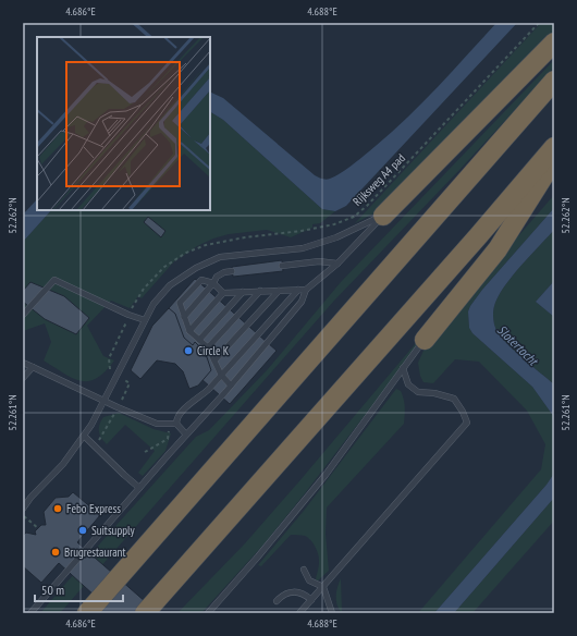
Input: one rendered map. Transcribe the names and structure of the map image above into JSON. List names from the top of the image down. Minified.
{"streets":{"path":["Rijksweg A4 pad"]},"water":["Slotertocht"],"places":["Circle K","Febo Express","Suitsupply","Brugrestaurant"],"scale_bar":"50 m","coordinates":["4.686°E","4.688°E","52.262°N","52.261°N"]}
